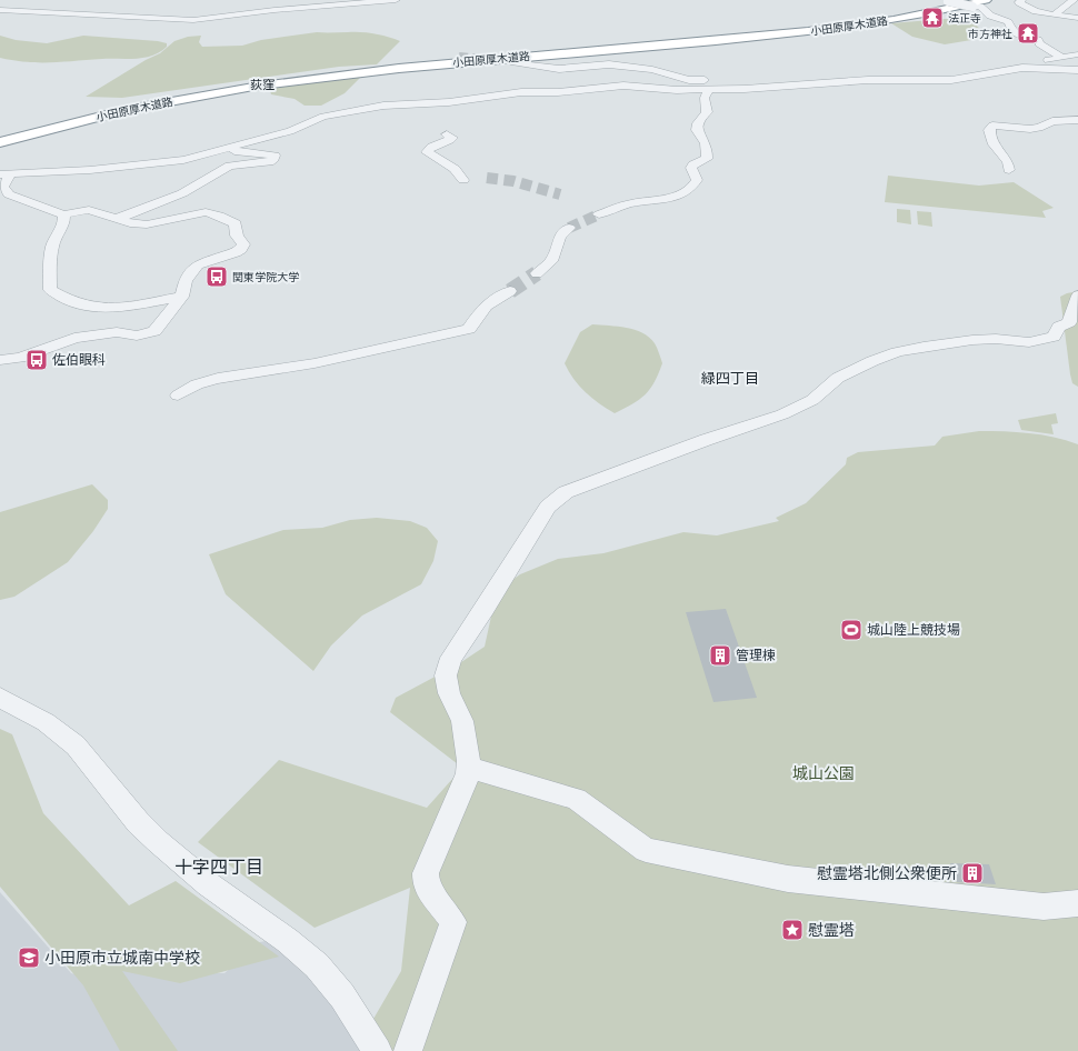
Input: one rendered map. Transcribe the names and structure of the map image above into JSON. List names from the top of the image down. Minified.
{"streets":{"highway":["小田原厚木道路"]},"districts":["荻窪","緑四丁目","十字四丁目"],"parks":["城山公園"],"places":{"temple":["法正寺","市方神社"],"bus stop":["関東学院大学","佐伯眼科"],"sports":["城山陸上競技場"],"building":["管理棟","慰霊塔北側公衆便所"],"place":["慰霊塔"],"school or university":["小田原市立城南中学校"]}}
